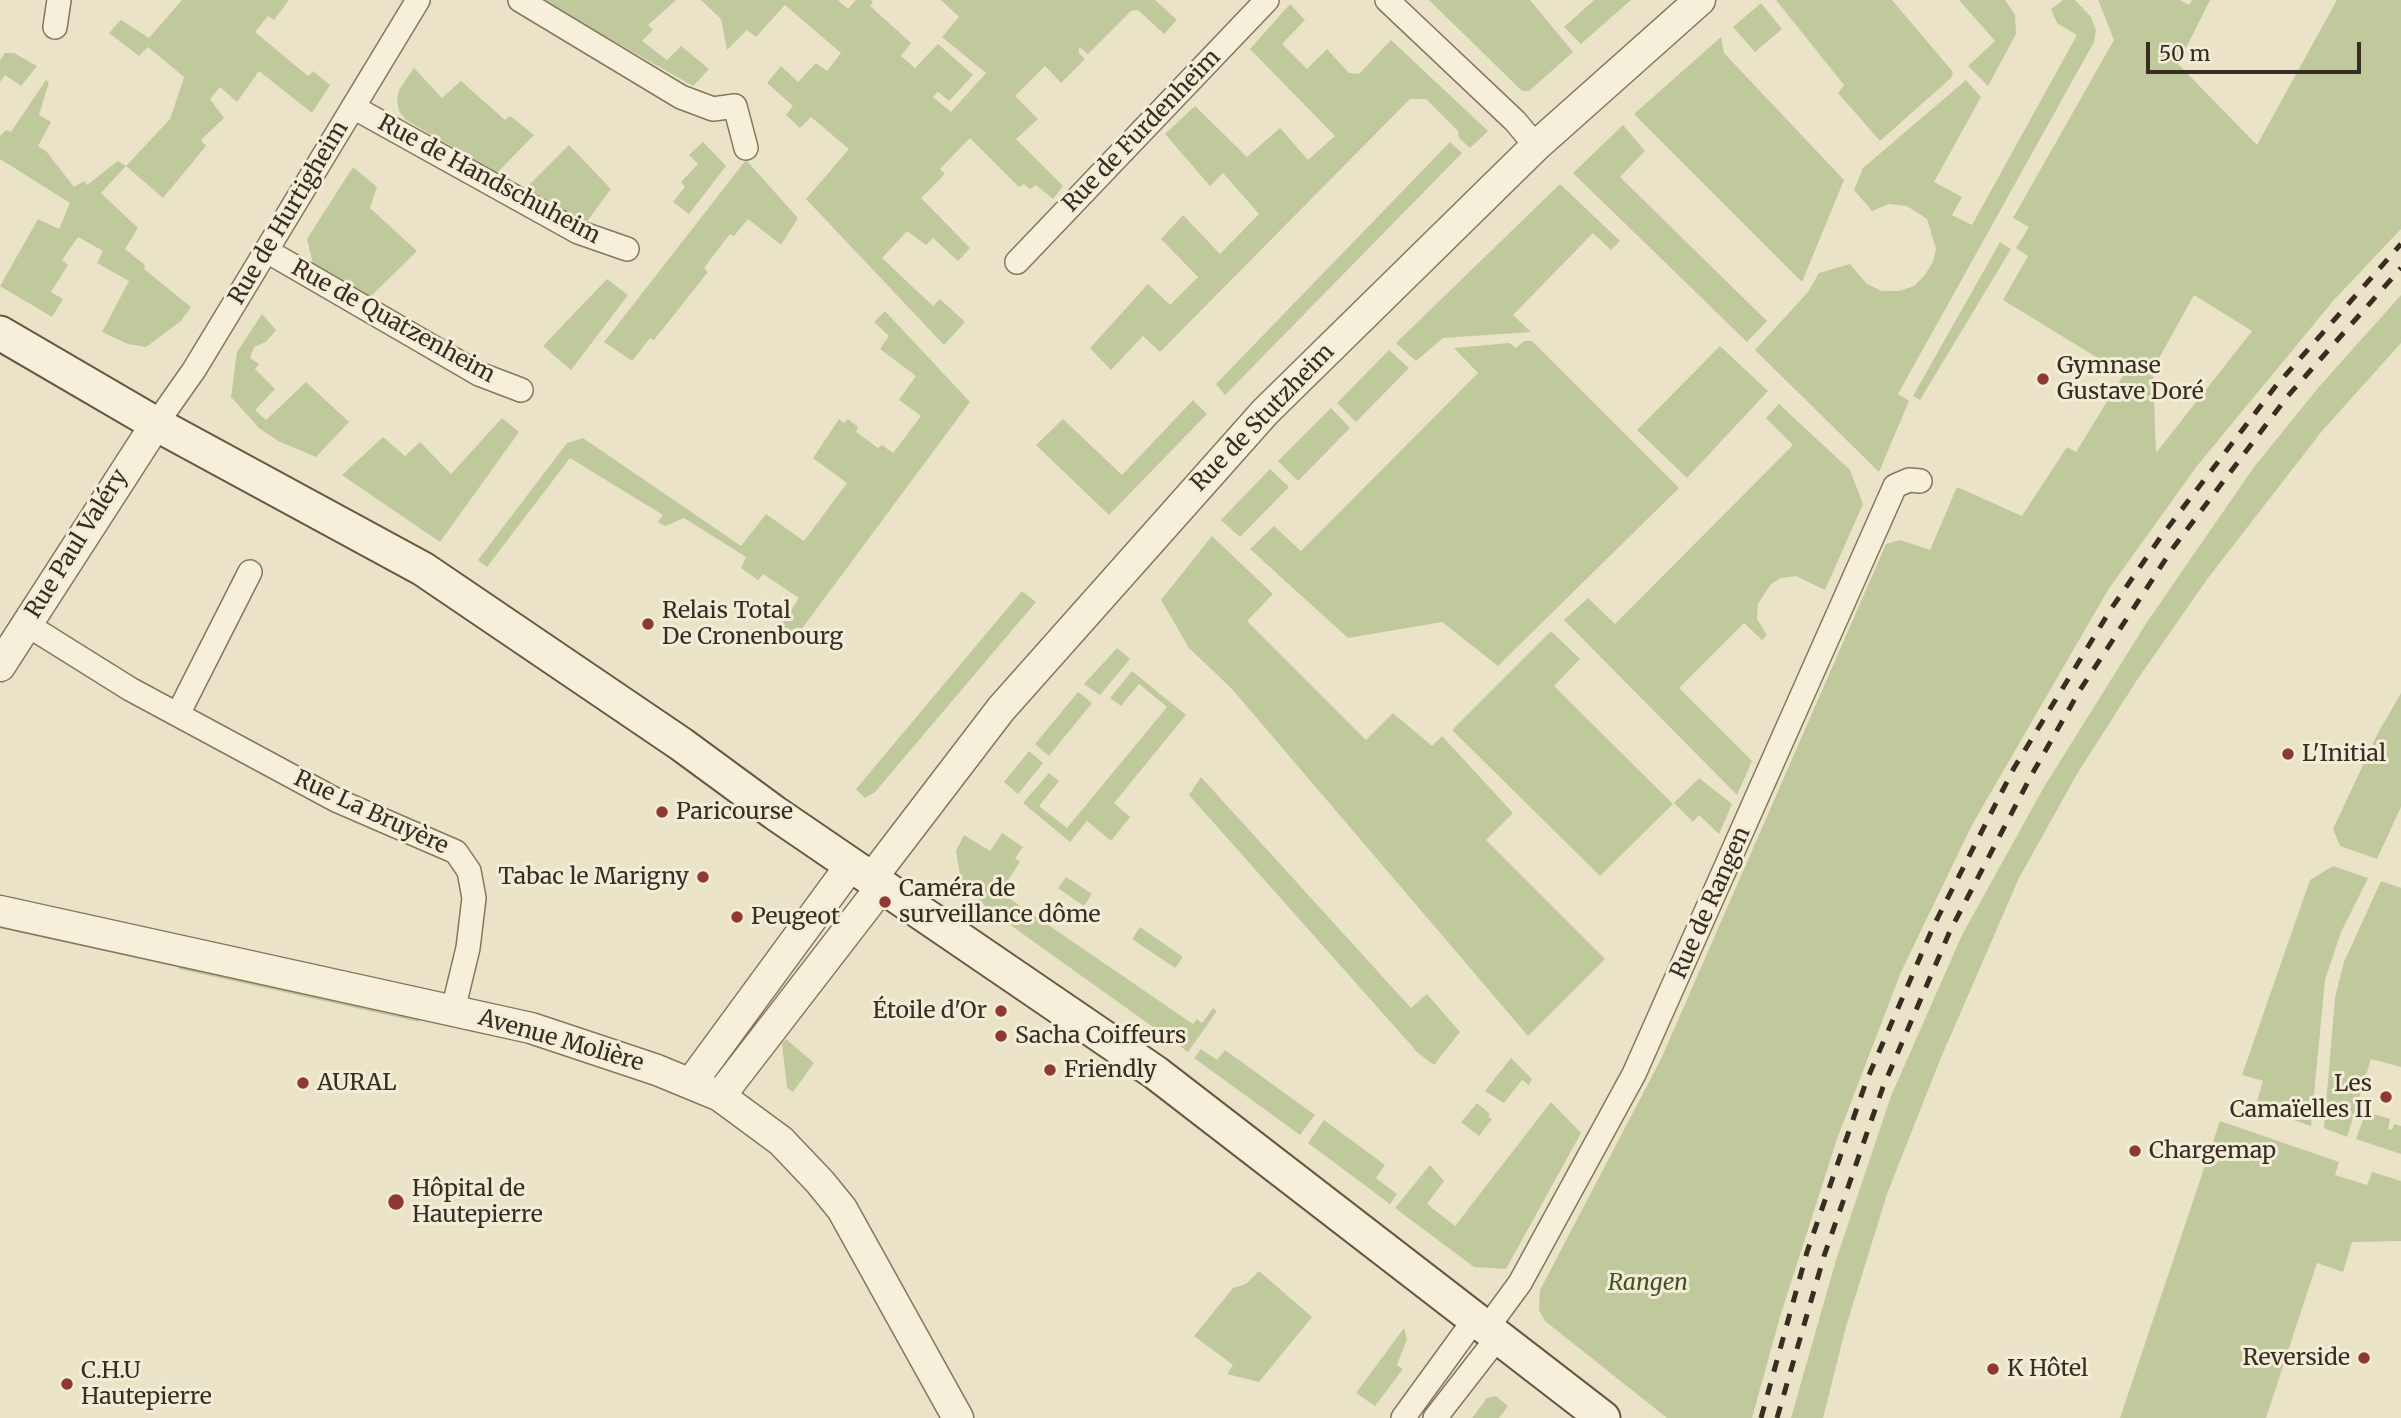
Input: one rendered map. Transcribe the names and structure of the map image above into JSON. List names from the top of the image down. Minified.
{"streets":{"street":["Rue de Furdenheim","Rue de Handschuheim","Rue de Hurtigheim","Rue de Quatzenheim","Rue de Stutzheim","Rue Paul Valéry","Rue La Bruyère","Rue de Rangen","Avenue Molière"]},"crossings":[["Rue de Handschuheim","Rue de Hurtigheim"],["Rue de Hurtigheim","Rue de Quatzenheim"],["Rue de Hurtigheim","Rue Paul Valéry"],["Rue de Stutzheim","Avenue Molière"],["Rue Paul Valéry","Rue La Bruyère"],["Rue La Bruyère","Avenue Molière"]],"parks":["Rangen"],"places":["Gymnase Gustave Doré","Relais Total De Cronenbourg","L'Initial","Paricourse","Tabac le Marigny","Caméra de surveillance dôme","Peugeot","Étoile d'Or","Sacha Coiffeurs","Friendly","AURAL","Les Camaïelles II","Chargemap","Hôpital de Hautepierre","Reverside","K Hôtel","C.H.U Hautepierre"],"scale_bar":"50 m"}
